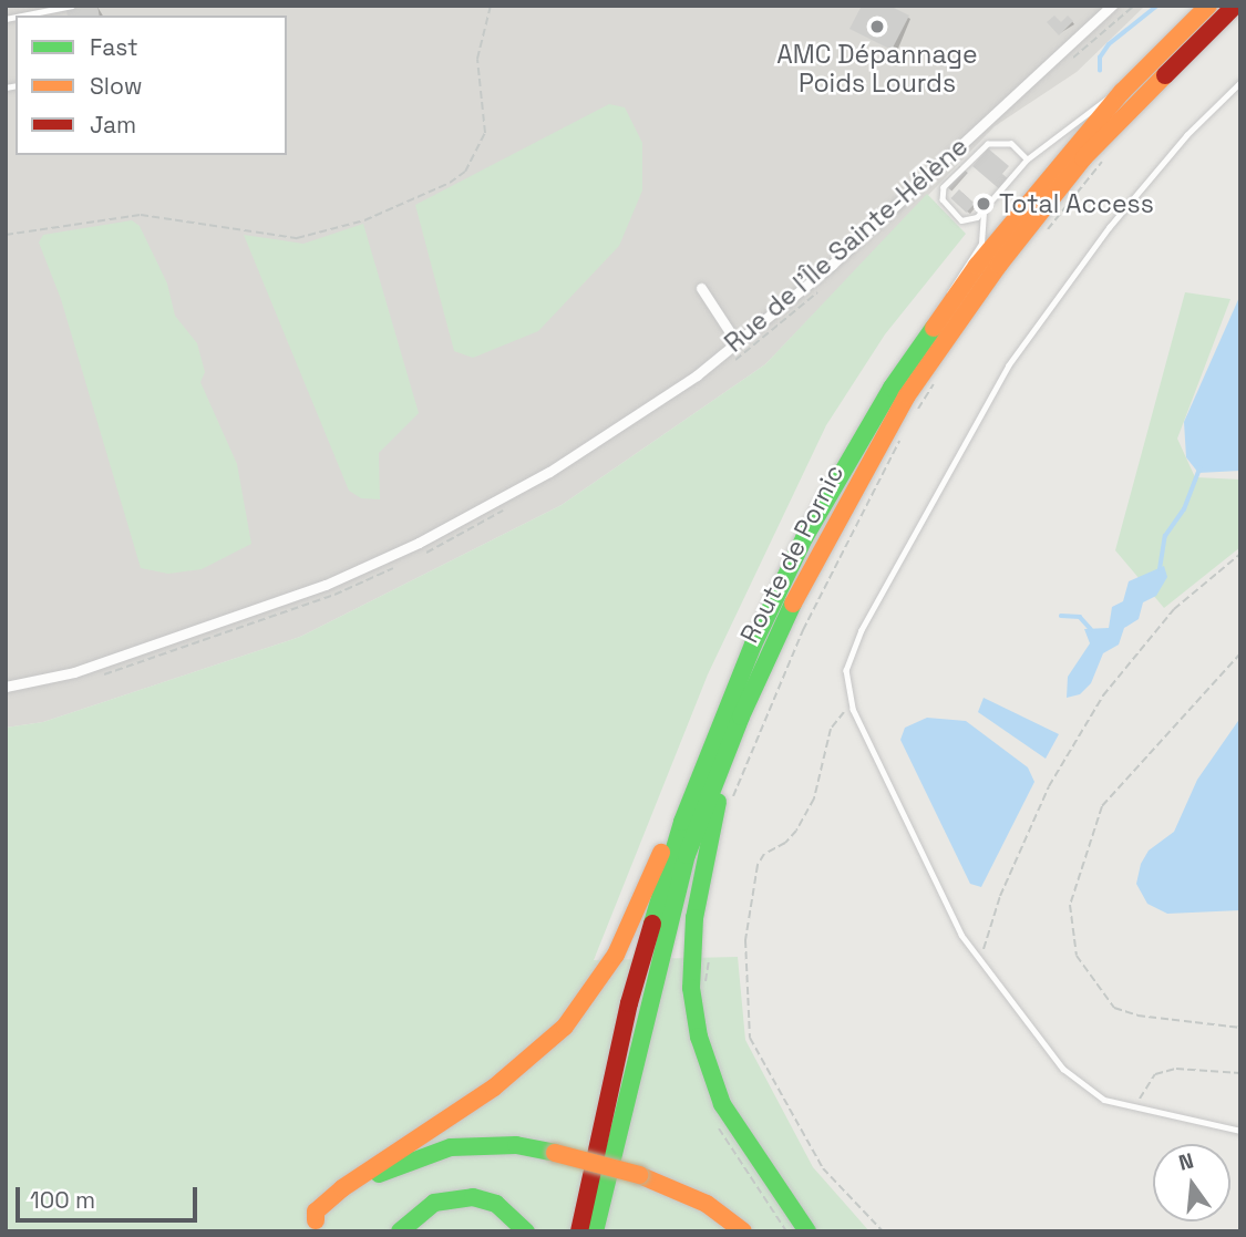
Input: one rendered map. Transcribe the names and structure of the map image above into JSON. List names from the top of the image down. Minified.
{"streets":{"highway":["Route de Pornic"],"street":["Rue de l'Île Sainte-Hélène"]},"places":["AMC Dépannage Poids Lourds","Total Access"],"legend":["Fast","Slow","Jam"],"scale_bar":"100 m","north":"top"}
